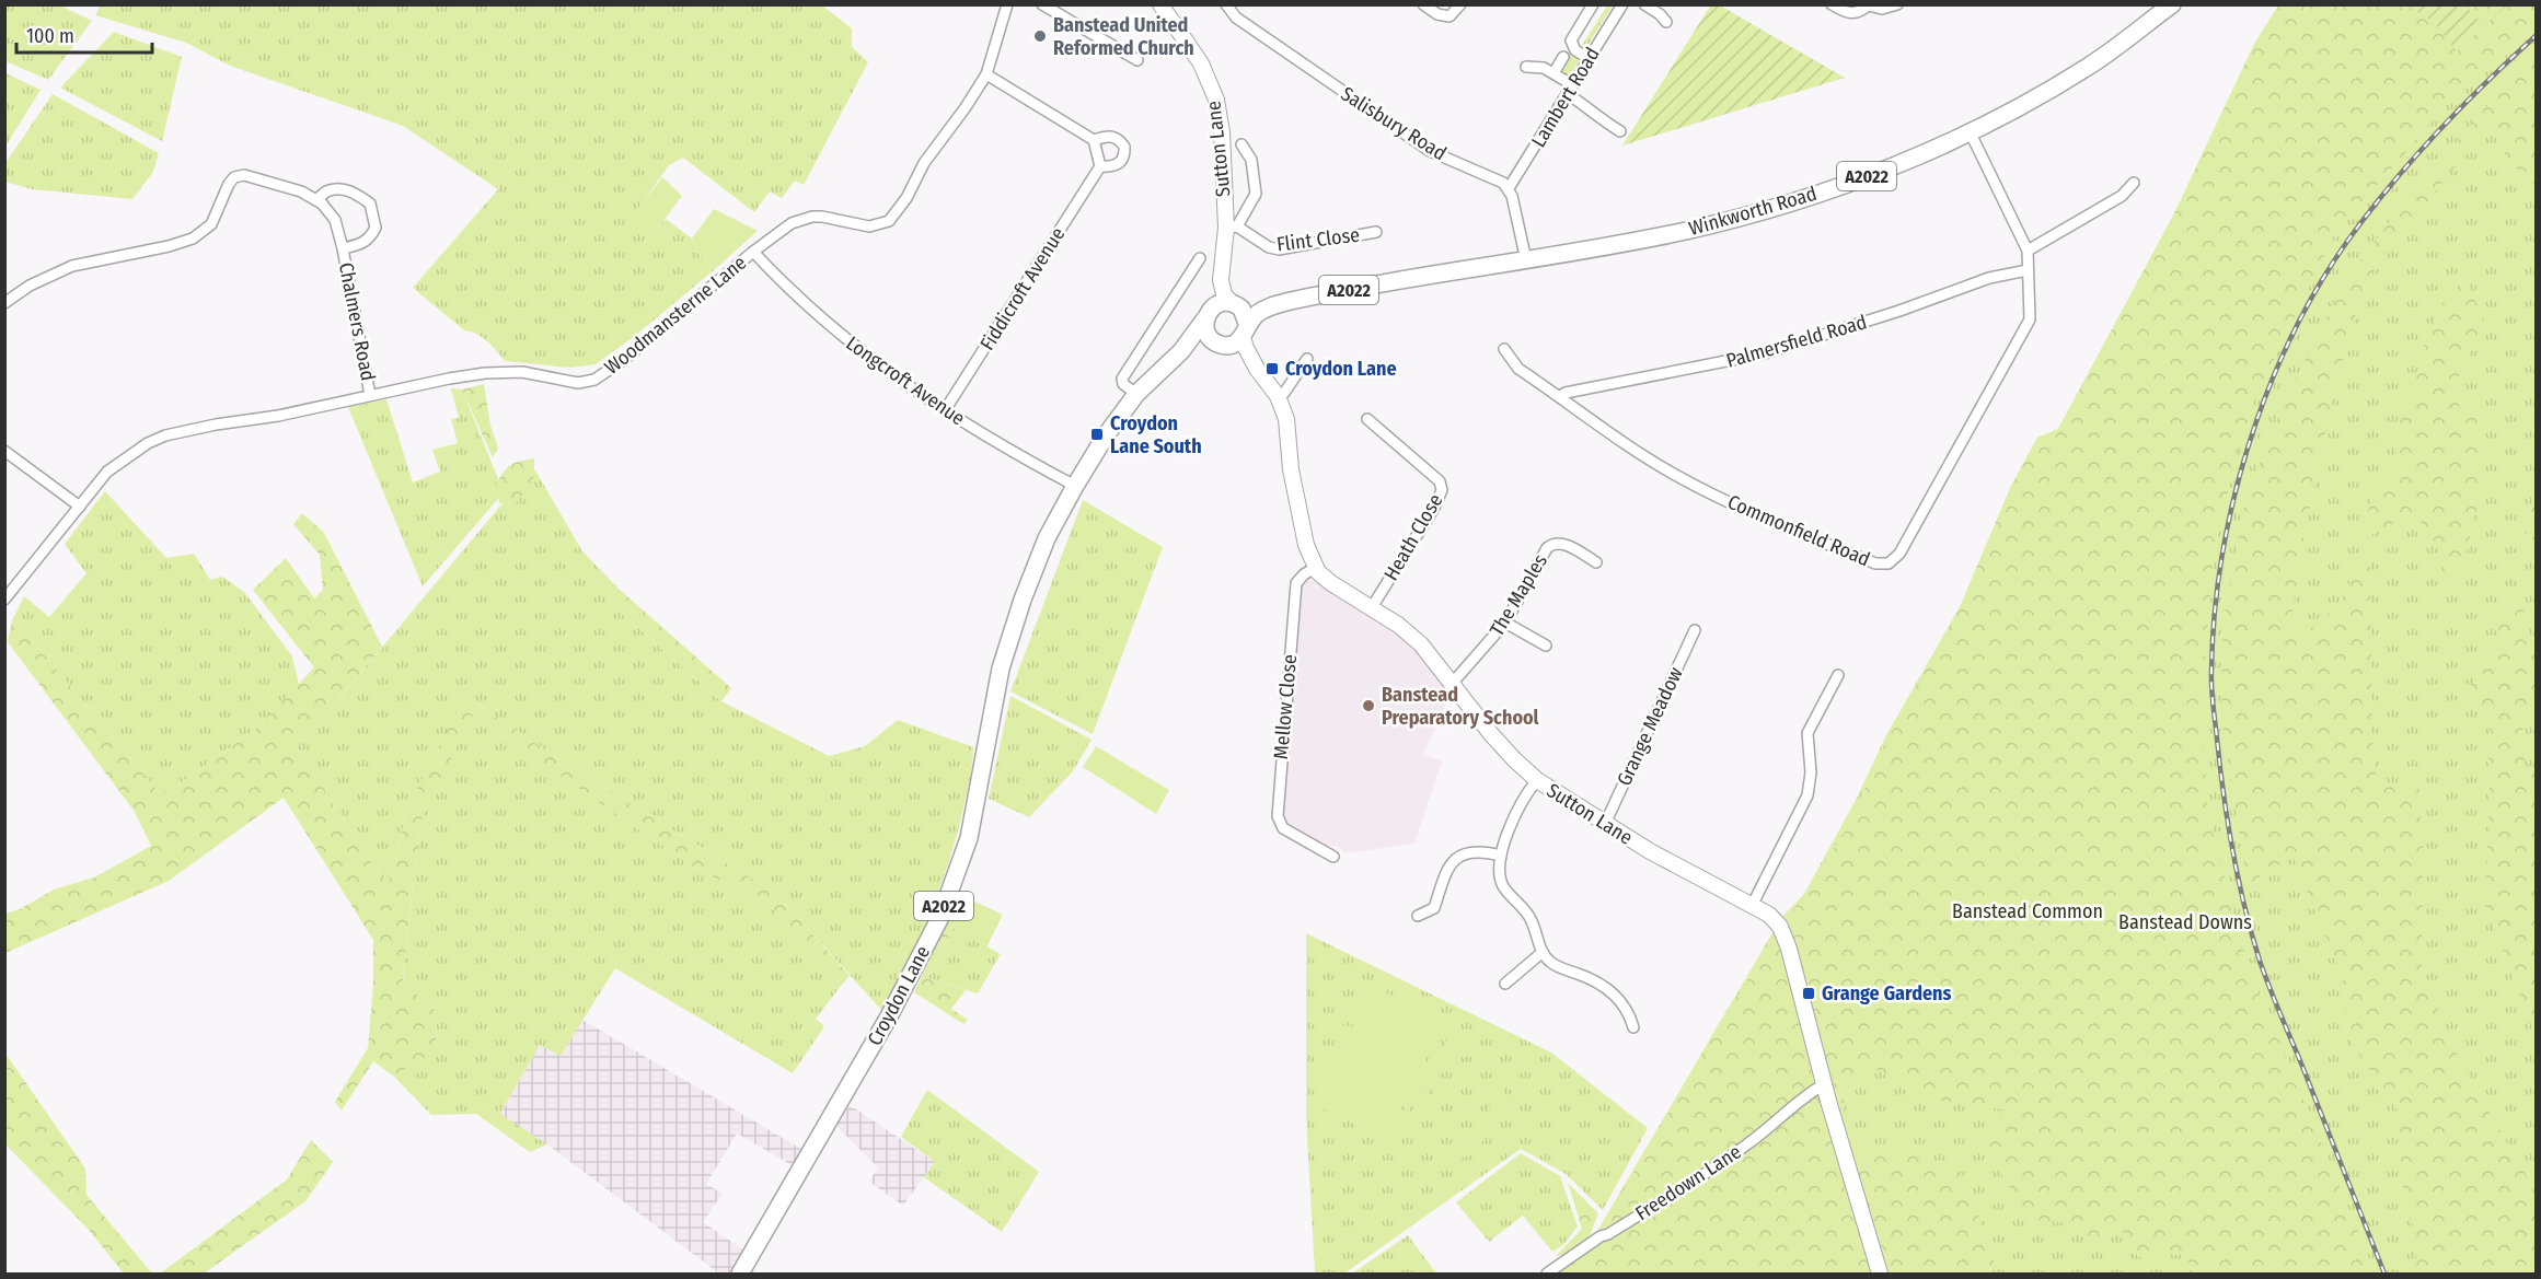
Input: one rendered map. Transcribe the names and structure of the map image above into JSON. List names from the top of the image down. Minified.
{"streets":{"main road":["Sutton Lane","A2022","Winkworth Road","Croydon Lane"],"street":["Lambert Road","Salisbury Road","Flint Close","Fiddicroft Avenue","Woodmansterne Lane","Chalmers Road","Palmersfield Road","Longcroft Avenue","Commonfield Road","Heath Close","The Maples","Mellow Close","Grange Meadow","Freedown Lane"]},"crossings":[["Lambert Road","Salisbury Road"],["Sutton Lane","Winkworth Road"],["Sutton Lane","Flint Close"],["Sutton Lane","Heath Close"],["Sutton Lane","The Maples"],["Sutton Lane","Mellow Close"],["Sutton Lane","Grange Meadow"],["Sutton Lane","Croydon Lane"],["Sutton Lane","Freedown Lane"],["Winkworth Road","Croydon Lane"],["Fiddicroft Avenue","Woodmansterne Lane"],["Fiddicroft Avenue","Longcroft Avenue"],["Woodmansterne Lane","Chalmers Road"],["Woodmansterne Lane","Longcroft Avenue"],["Palmersfield Road","Commonfield Road"],["Longcroft Avenue","Croydon Lane"]],"parks":["Banstead Common","Banstead Downs"],"places":{"other":["Banstead United Reformed Church","Banstead Preparatory School"],"transit":["Croydon Lane","Croydon Lane South","Grange Gardens"]},"scale_bar":"100 m"}
